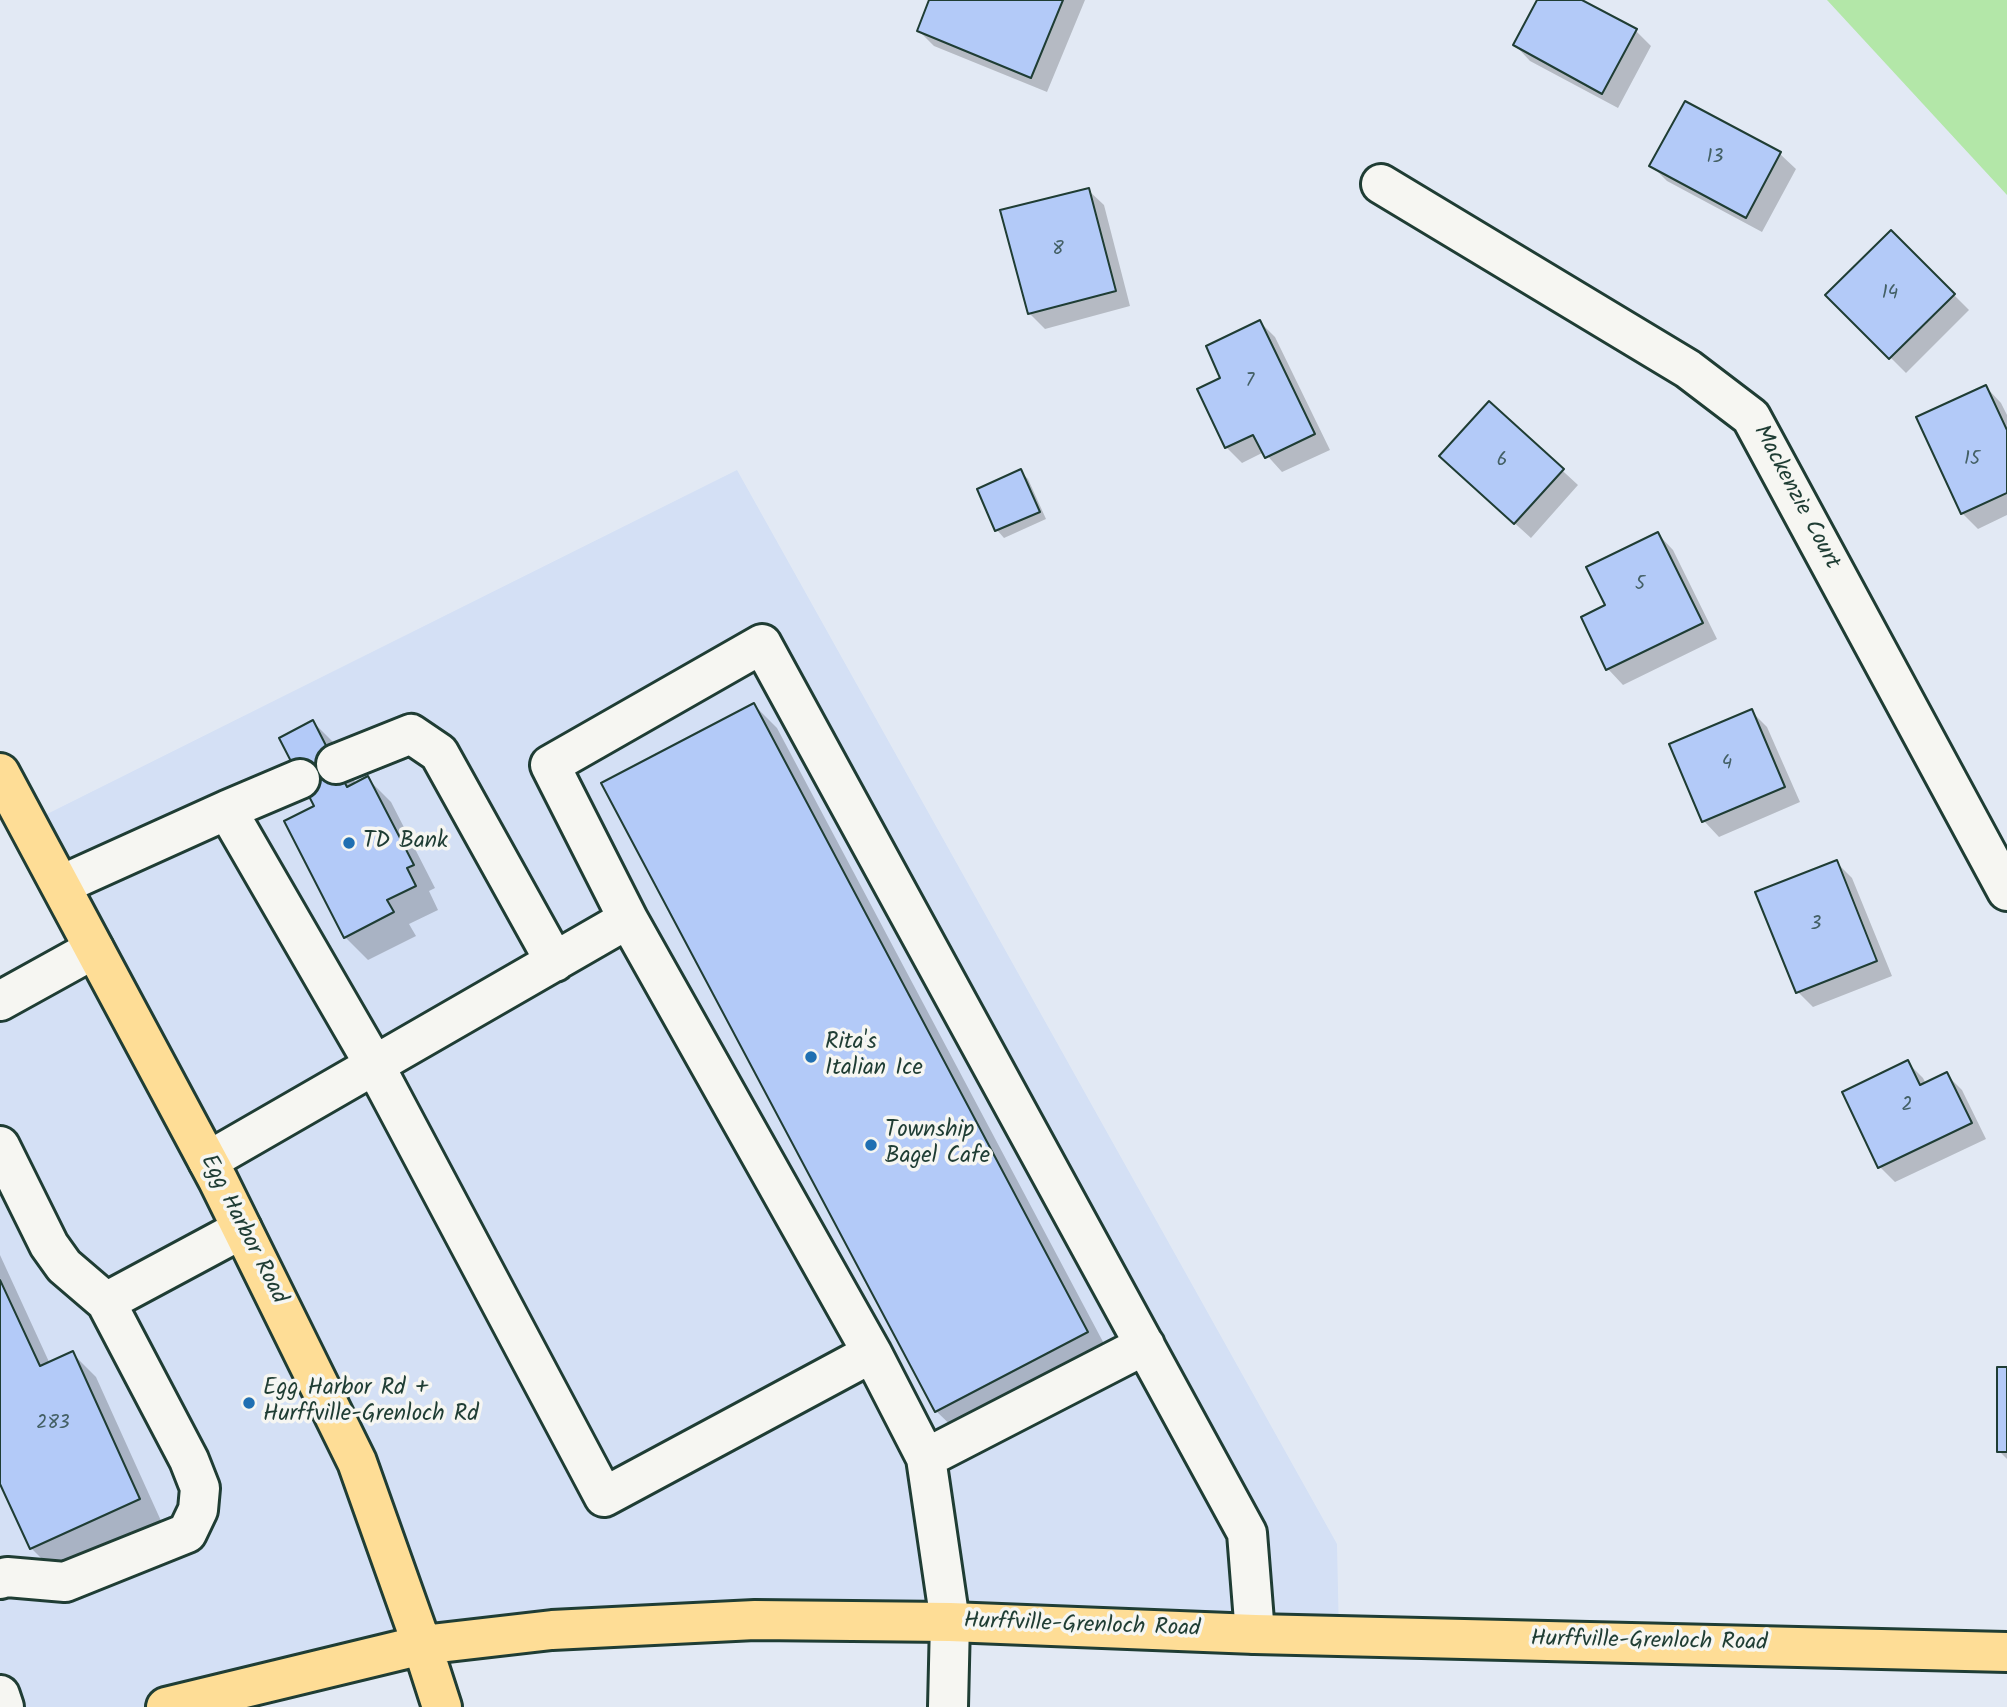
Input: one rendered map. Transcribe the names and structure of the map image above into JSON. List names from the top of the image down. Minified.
{"streets":{"main road":["Egg Harbor Road","Hurffville-Grenloch Road"],"street":["Mackenzie Court"]},"crossings":[["Egg Harbor Road","Hurffville-Grenloch Road"]],"places":["TD Bank","Rita's Italian Ice","Township Bagel Cafe","Egg Harbor Rd + Hurffville-Grenloch Rd"],"house_numbers":["13","8","14","7","15","6","5","4","3","2","283"]}
